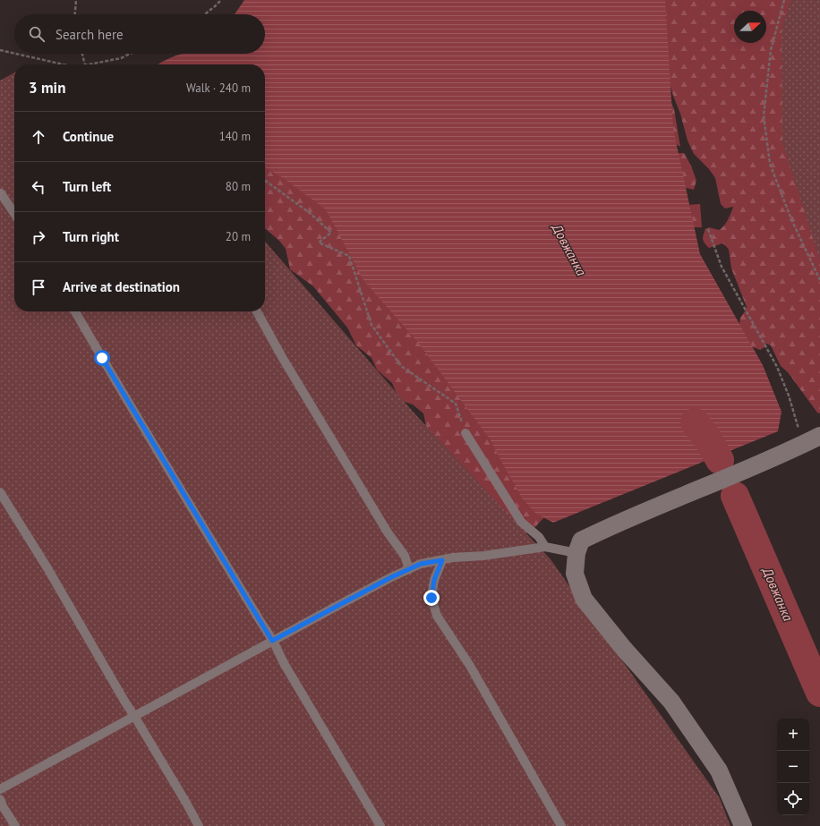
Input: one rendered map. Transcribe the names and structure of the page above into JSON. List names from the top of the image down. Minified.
{"water":["Довжанка"],"north":"right","page":{"search":"Search here","heading":["3 min","Walk · 240 m"],"list":[["Continue","140 m"],["Turn left","80 m"],["Turn right","20 m"],"Arrive at destination"],"map_buttons":["+","−"]}}
